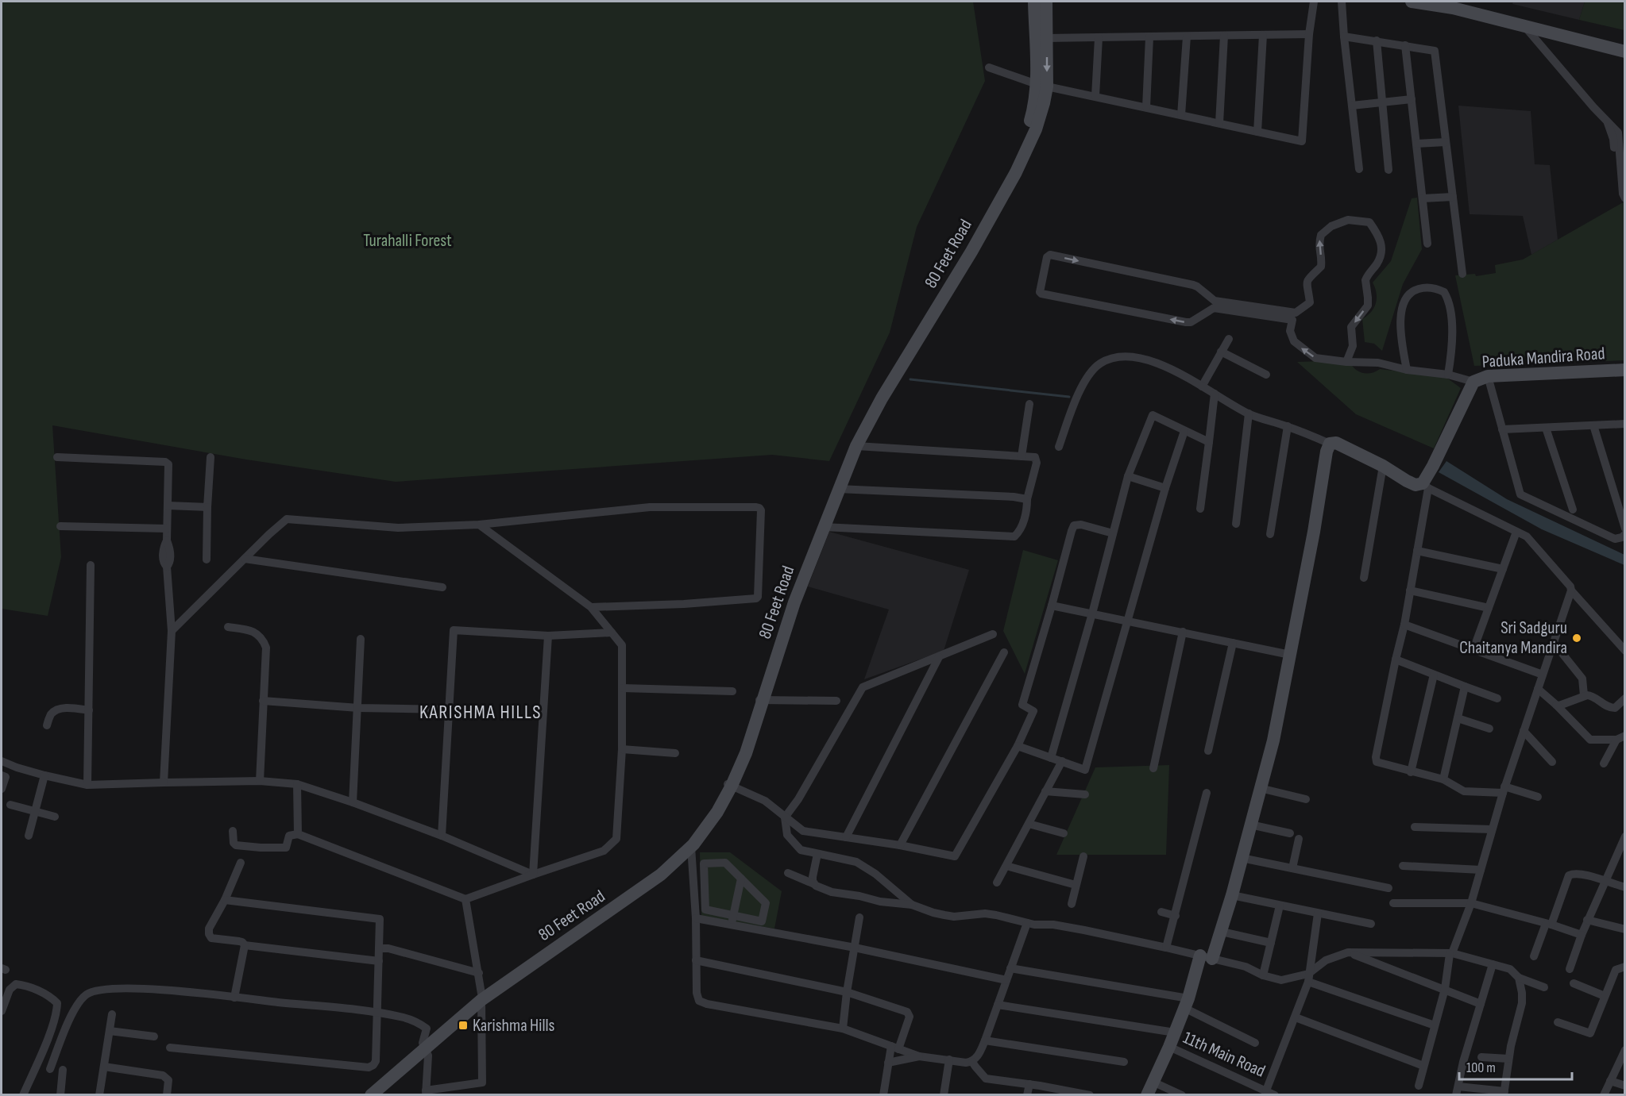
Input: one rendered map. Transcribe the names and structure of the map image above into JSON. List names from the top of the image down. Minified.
{"streets":{"main road":["80 Feet Road","Paduka Mandira Road"],"street":["11th Main Road"]},"districts":["KARISHMA HILLS"],"parks":["Turahalli Forest"],"places":{"other":["Sri Sadguru Chaitanya Mandira"],"transit":["Karishma Hills"]},"scale_bar":"100 m"}
